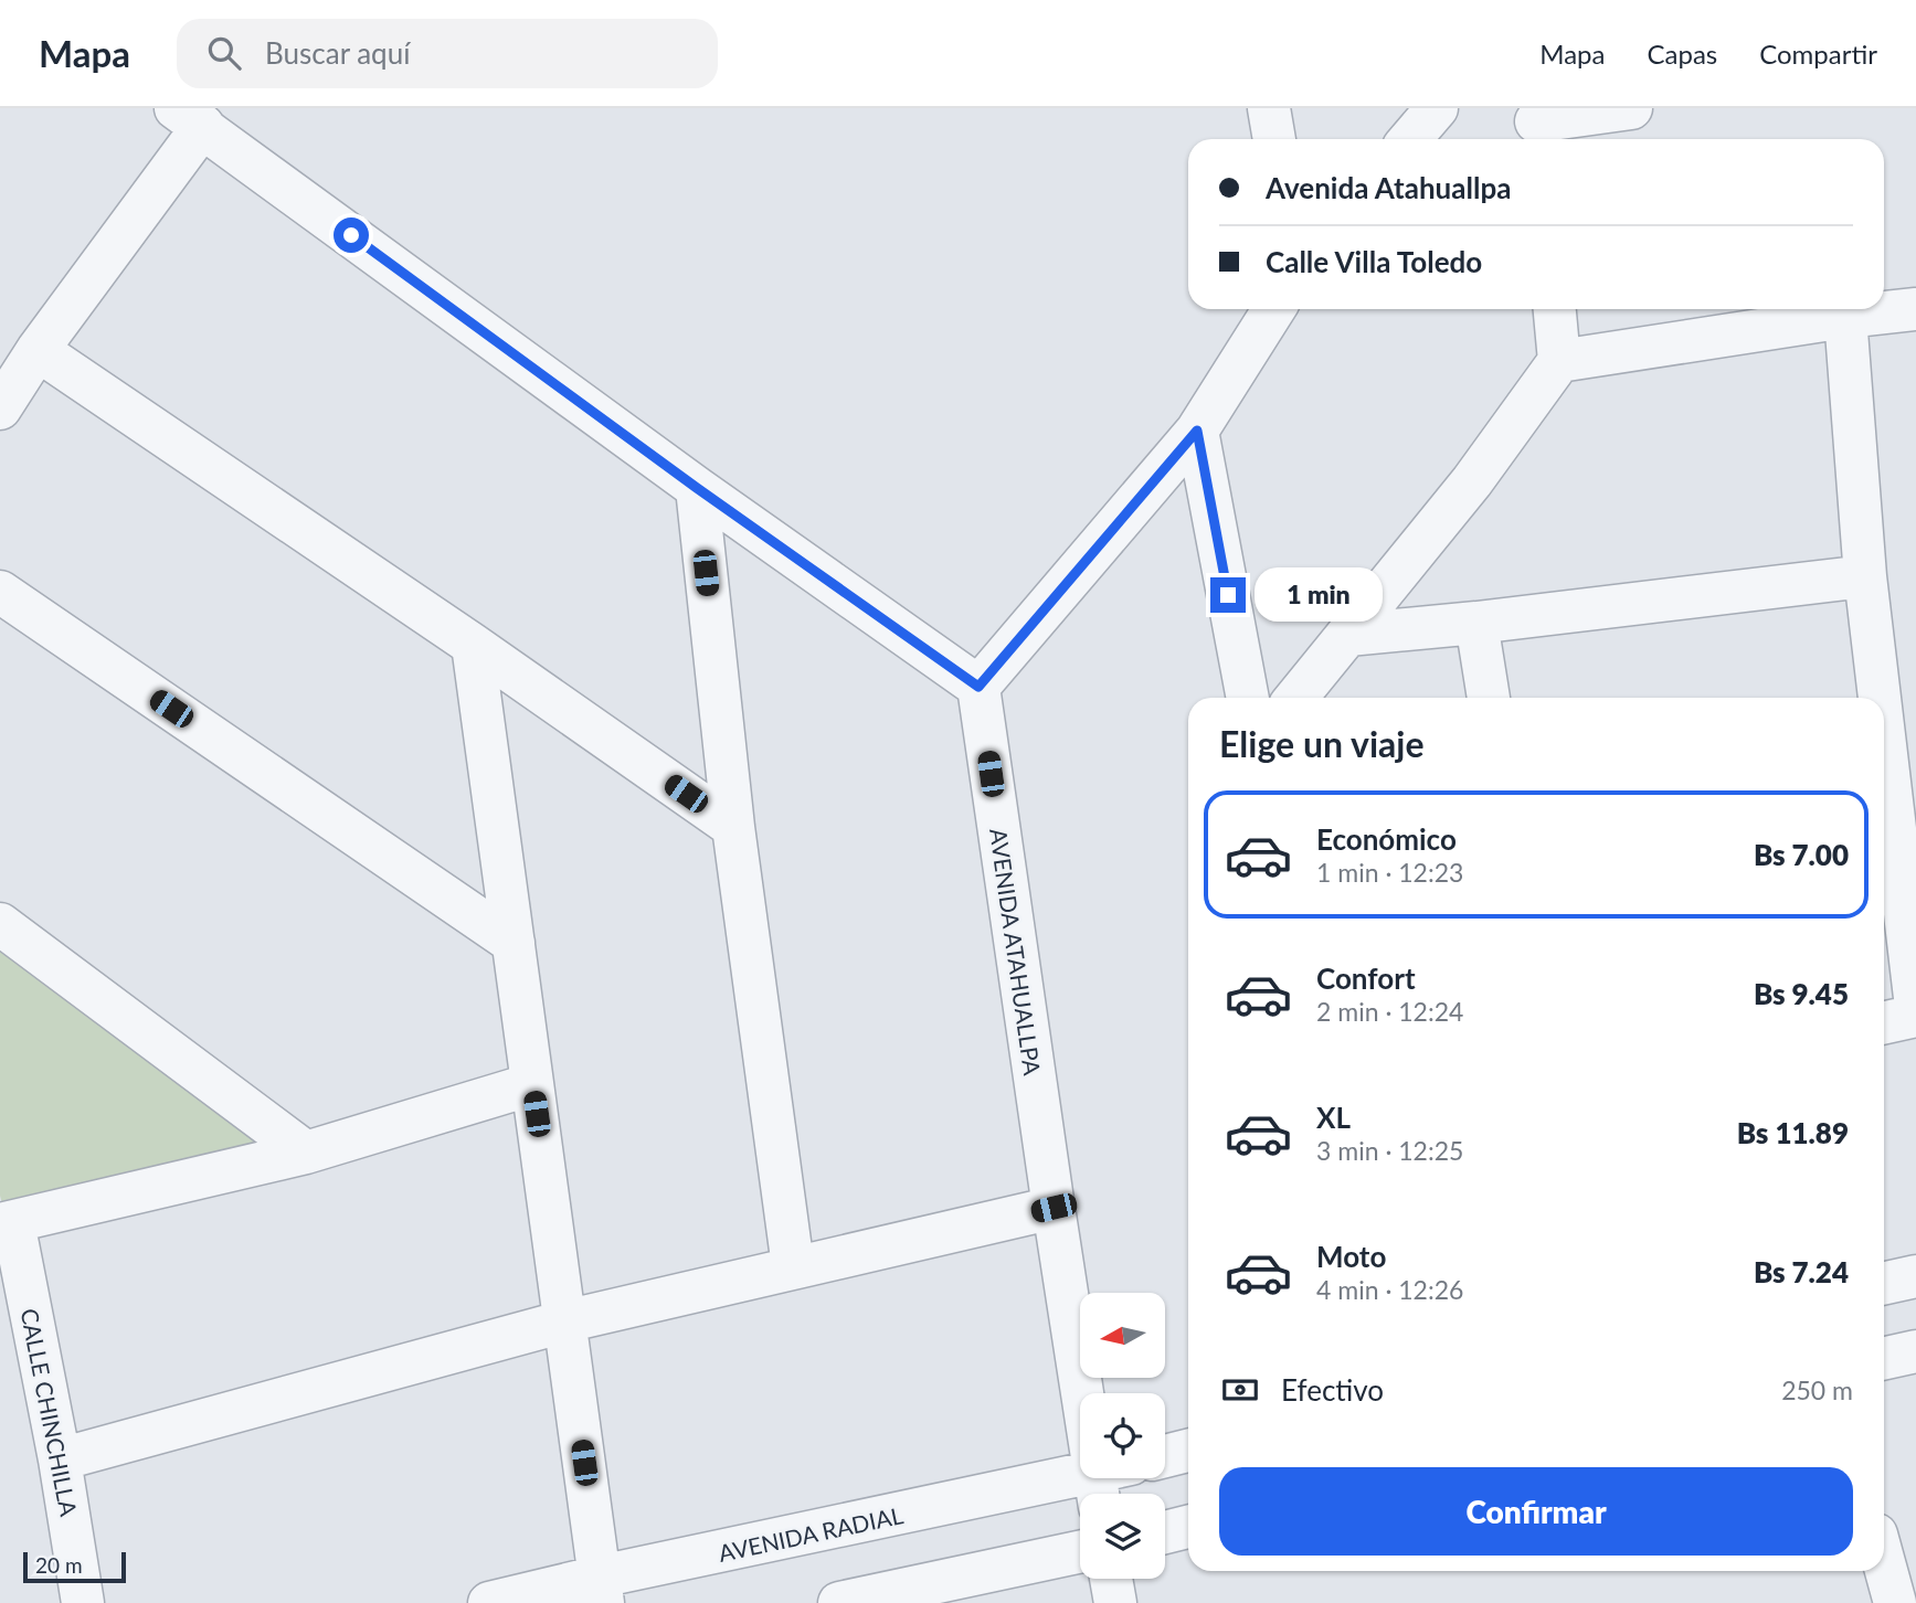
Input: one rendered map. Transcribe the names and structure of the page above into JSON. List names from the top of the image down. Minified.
{"streets":{"street":["AVENIDA ATAHUALLPA","CALLE CHINCHILLA","AVENIDA RADIAL"]},"crossings":[["AVENIDA ATAHUALLPA","AVENIDA RADIAL"]],"scale_bar":"20 m","north":"left","page":{"header":"Mapa","search":"Buscar aquí","nav":["Mapa","Capas","Compartir"],"banner":["Avenida Atahuallpa","Calle Villa Toledo"],"bubble":"1 min","heading":"Elige un viaje","list":[{"name":"Económico","note":"1 min · 12:23","value":"Bs 7.00"},{"name":"Confort","note":"2 min · 12:24","value":"Bs 9.45"},{"name":"XL","note":"3 min · 12:25","value":"Bs 11.89"},{"name":"Moto","note":"4 min · 12:26","value":"Bs 7.24"}],"pay":["Efectivo","250 m"],"buttons":"Confirmar","scale":"20 m"}}
